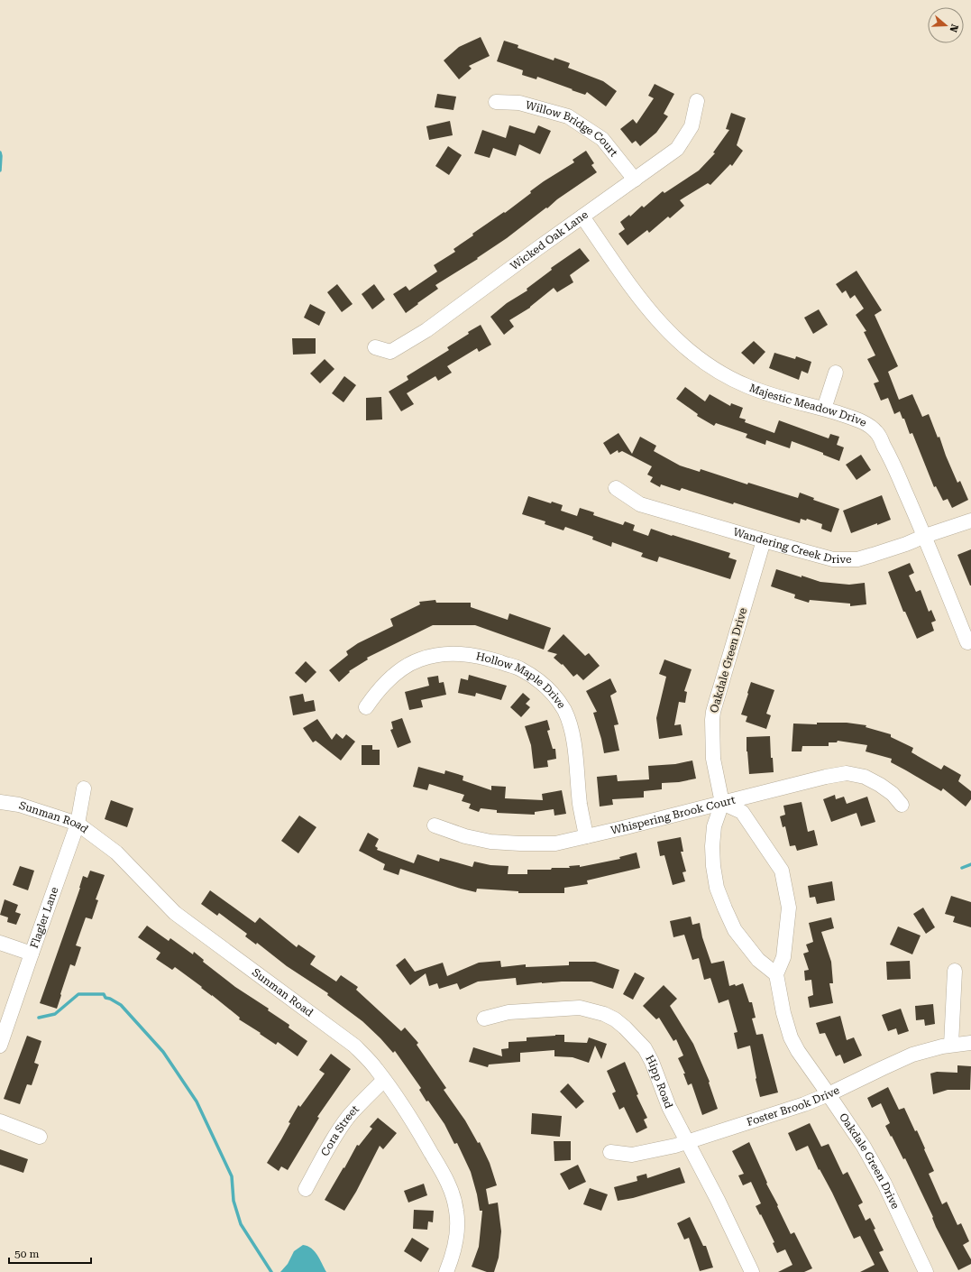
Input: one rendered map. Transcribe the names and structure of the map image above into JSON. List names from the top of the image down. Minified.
{"streets":{"street":["Willow Bridge Court","Wicked Oak Lane","Majestic Meadow Drive","Wandering Creek Drive","Oakdale Green Drive","Hollow Maple Drive","Whispering Brook Court","Sunman Road","Flagler Lane","Hipp Road","Foster Brook Drive","Cora Street"]},"crossings":[["Willow Bridge Court","Wicked Oak Lane"],["Wicked Oak Lane","Majestic Meadow Drive"],["Majestic Meadow Drive","Wandering Creek Drive"],["Wandering Creek Drive","Oakdale Green Drive"],["Oakdale Green Drive","Whispering Brook Court"],["Oakdale Green Drive","Foster Brook Drive"],["Hollow Maple Drive","Whispering Brook Court"],["Sunman Road","Flagler Lane"],["Sunman Road","Cora Street"],["Hipp Road","Foster Brook Drive"]],"scale_bar":"50 m","north":"right"}
